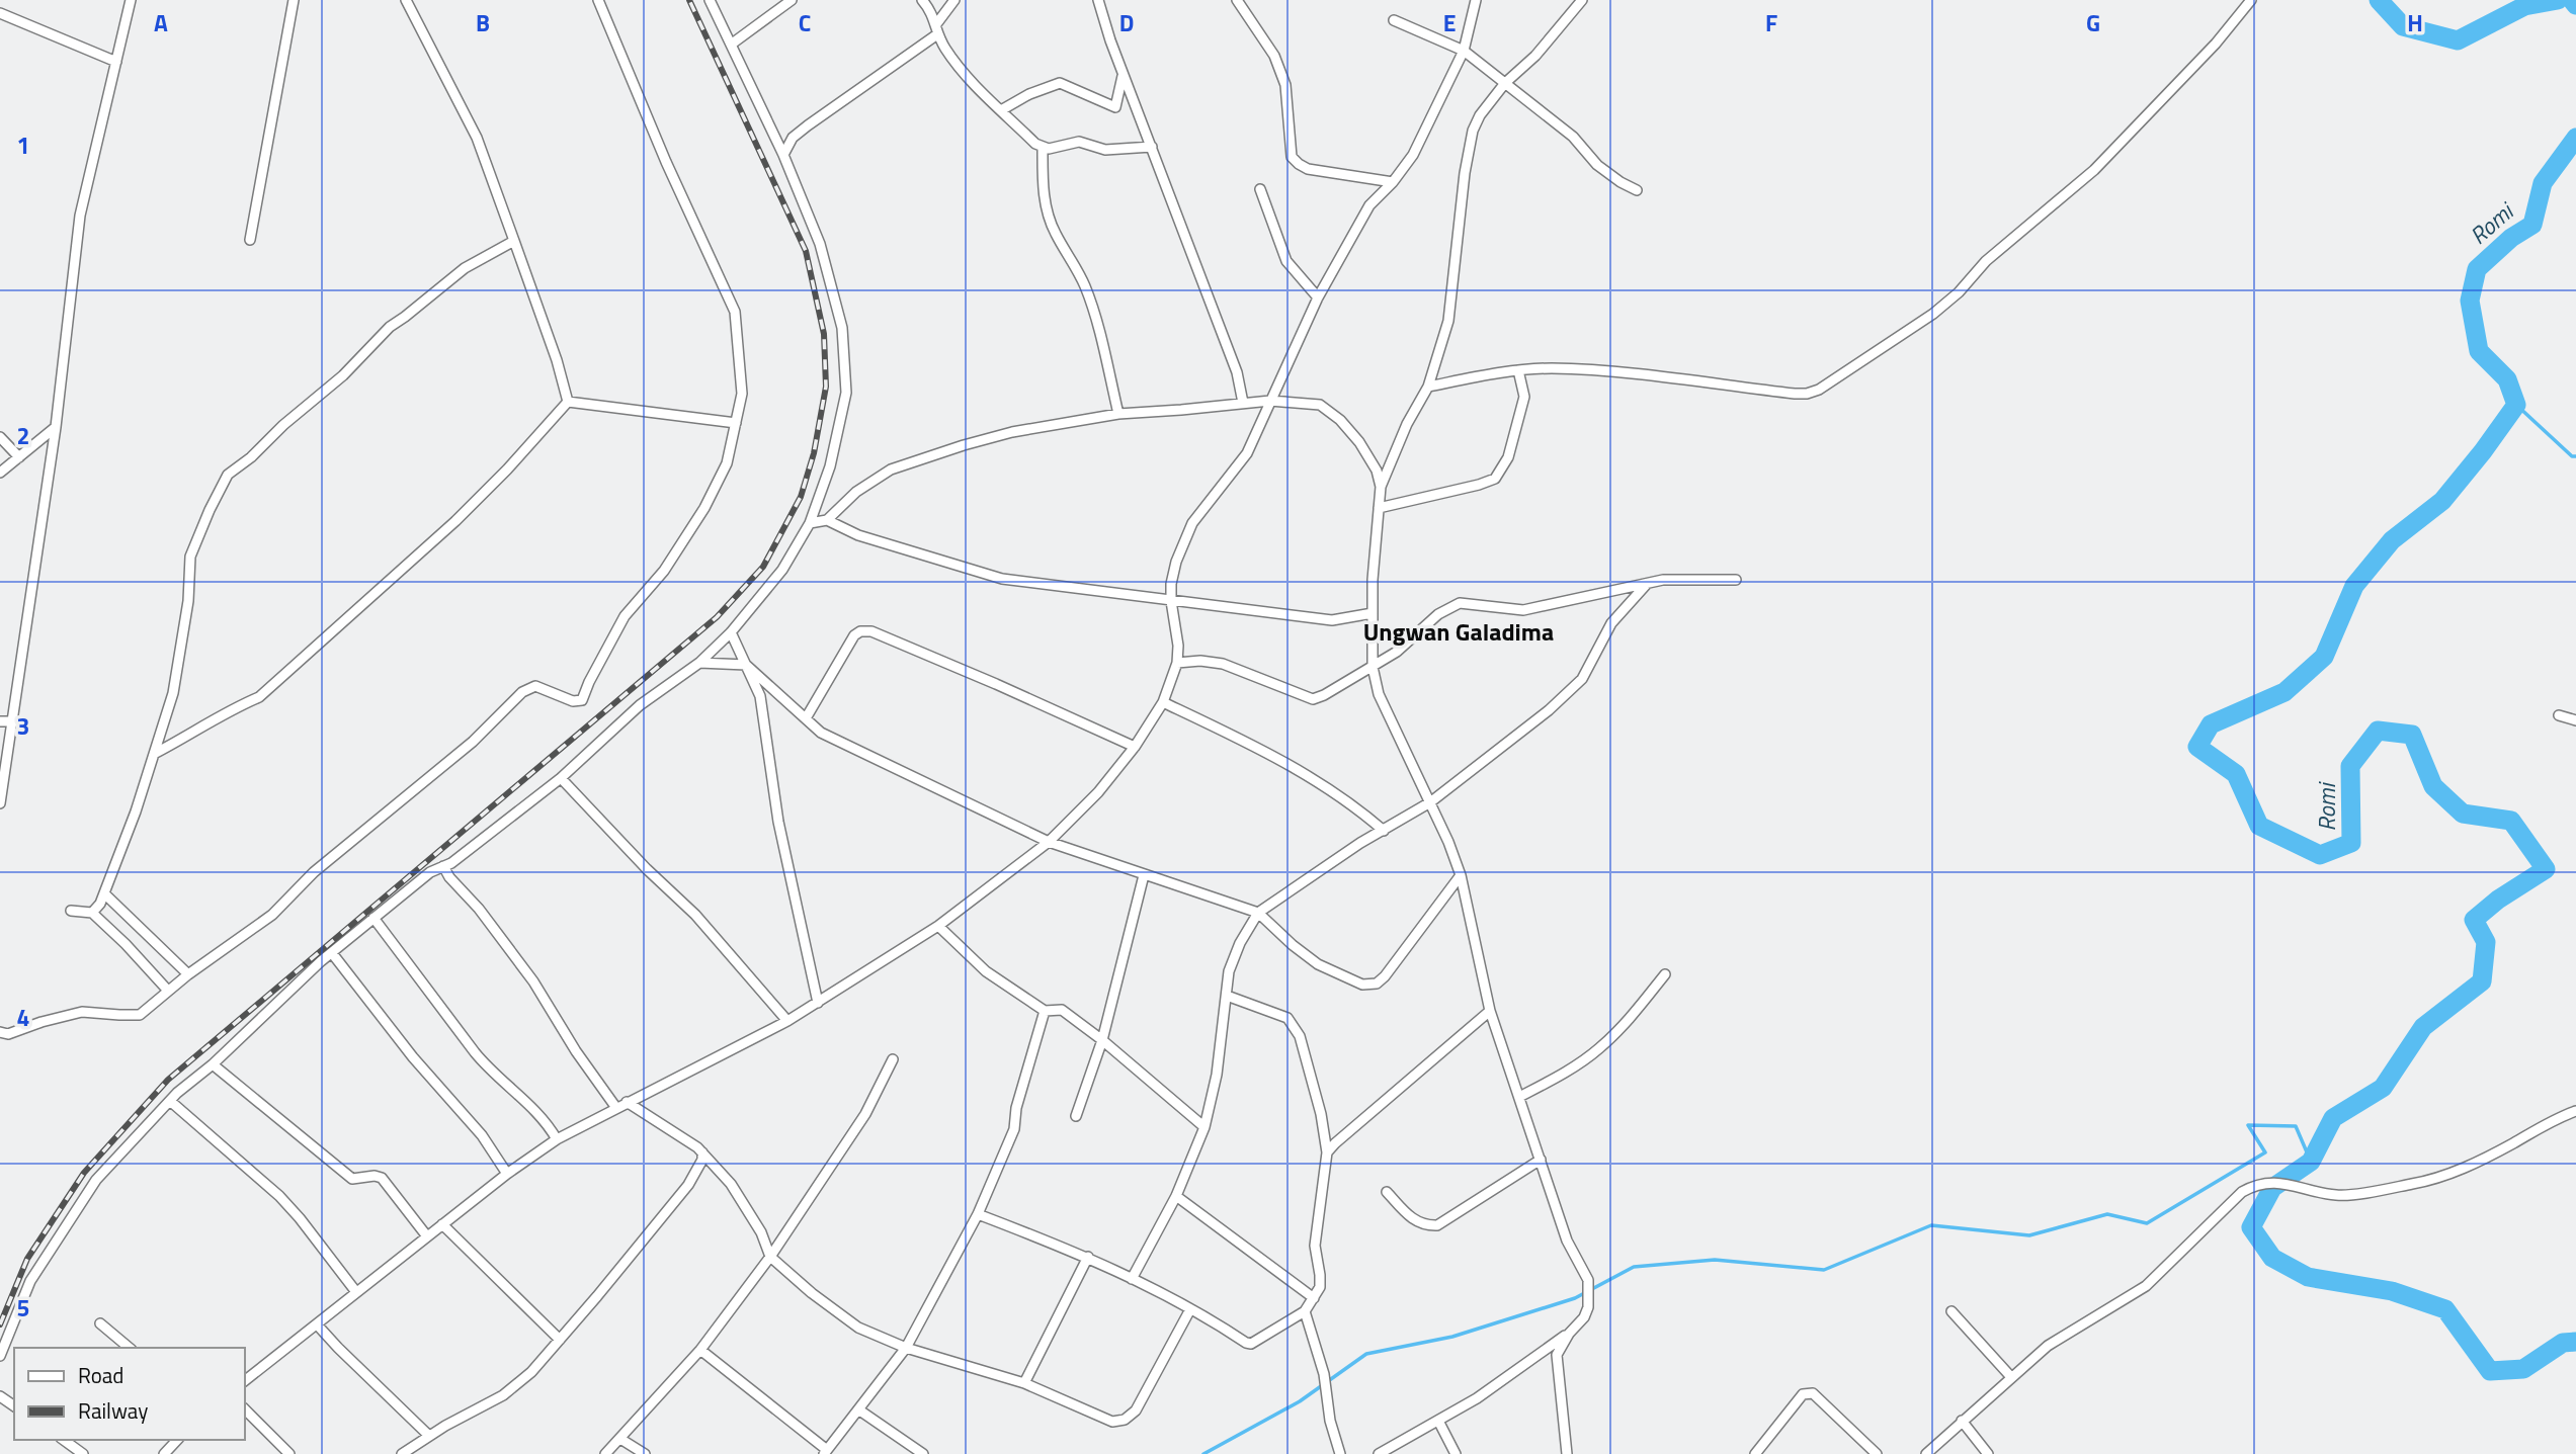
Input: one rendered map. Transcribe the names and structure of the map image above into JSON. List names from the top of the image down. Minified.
{"districts":["Ungwan Galadima"],"water":["Romi"],"legend":["Road","Railway"],"grid":{"columns":["A","B","C","D","E","F","G","H"],"rows":["1","2","3","4","5"]}}
